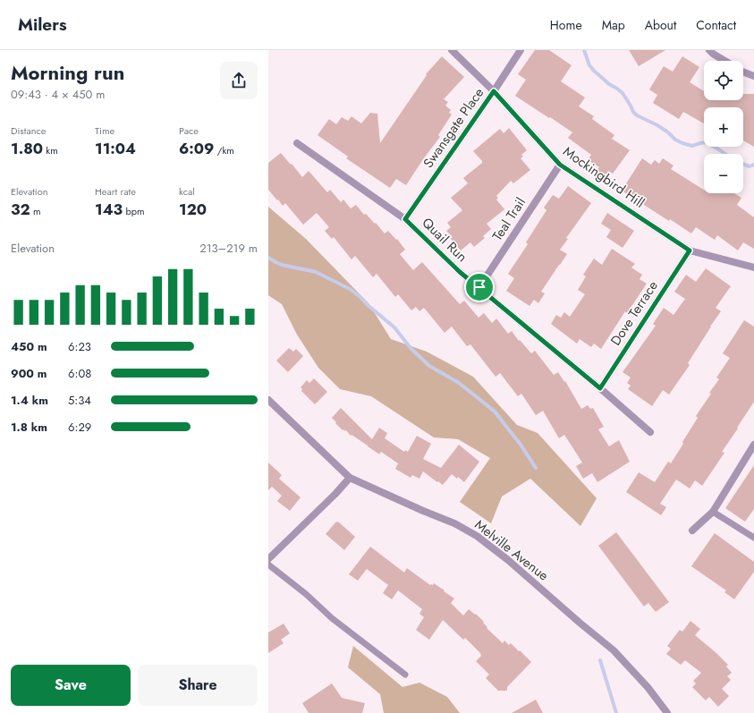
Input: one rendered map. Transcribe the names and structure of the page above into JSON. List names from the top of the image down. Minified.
{"streets":{"street":["Swansgate Place","Mockingbird Hill","Teal Trail","Quail Run","Dove Terrace","Melville Avenue"]},"crossings":[["Swansgate Place","Mockingbird Hill"],["Swansgate Place","Quail Run"],["Mockingbird Hill","Teal Trail"],["Mockingbird Hill","Dove Terrace"],["Teal Trail","Quail Run"],["Quail Run","Dove Terrace"]],"page":{"header":"Milers","nav":["Home","Map","About","Contact"],"heading":["Morning run","09:43 · 4 × 450 m"],"map_buttons":["+","−"],"stats":[["Distance","1.80 km"],["Time","11:04"],["Pace","6:09 /km"],["Elevation","32 m"],["Heart rate","143 bpm"],["kcal","120"]],"chart":["Elevation","213–219 m"],"list":[{"name":"450 m","note":"6:23"},{"name":"900 m","note":"6:08"},{"name":"1.4 km","note":"5:34"},{"name":"1.8 km","note":"6:29"}],"buttons":["Save","Share"]}}
